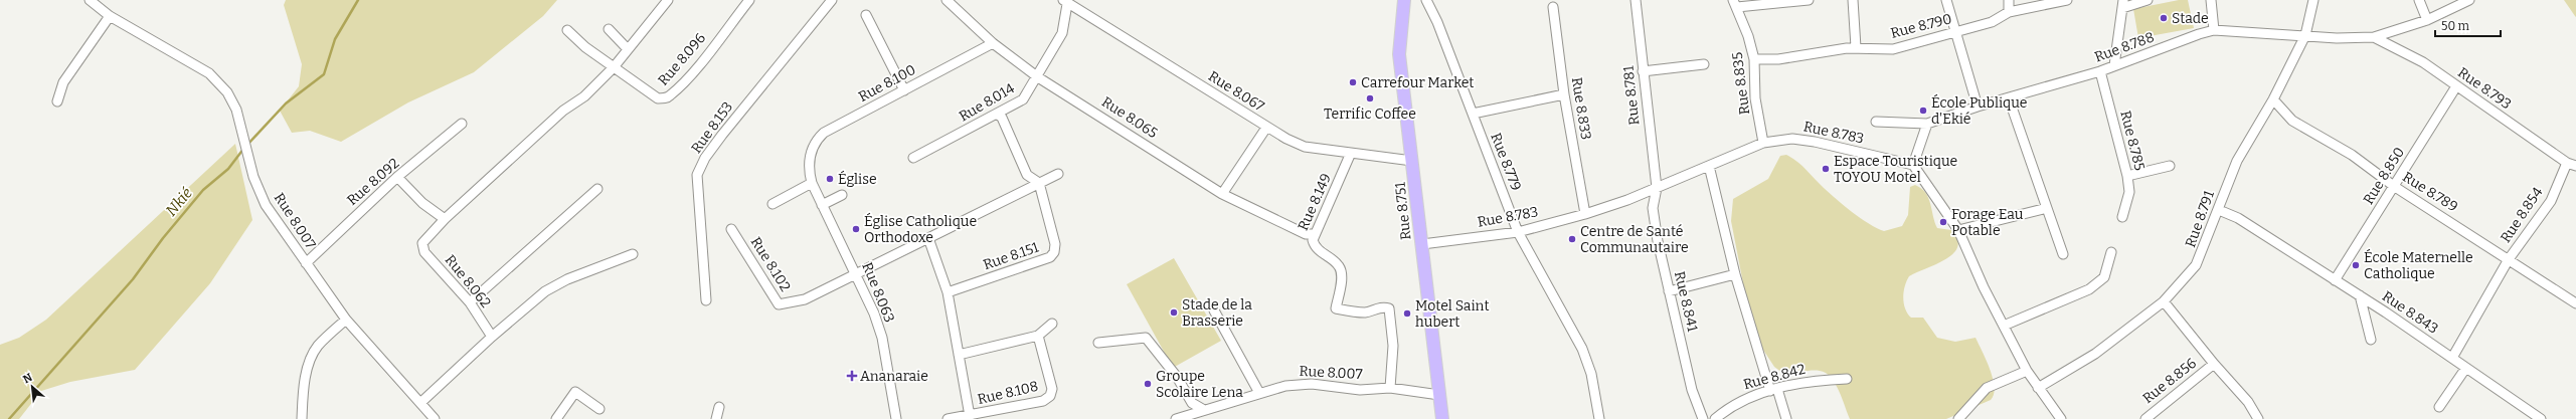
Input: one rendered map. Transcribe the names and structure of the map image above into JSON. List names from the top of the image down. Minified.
{"streets":{"main road":["Rue 8.751"],"street":["Rue 8.790","Rue 8.788","Rue 8.096","Rue 8.100","Rue 8.835","Rue 8.793","Rue 8.067","Rue 8.781","Rue 8.014","Rue 8.833","Rue 8.065","Rue 8.153","Rue 8.783","Rue 8.785","Rue 8.779","Rue 8.850","Rue 8.092","Rue 8.789","Rue 8.149","Rue 8.854","Rue 8.791","Rue 8.007","Rue 8.151","Rue 8.102","Rue 8.062","Rue 8.063","Rue 8.841","Rue 8.843","Rue 8.842","Rue 8.856","Rue 8.108"]},"crossings":[["Rue 8.790","Rue 8.835"],["Rue 8.788","Rue 8.793"],["Rue 8.788","Rue 8.785"],["Rue 8.788","Rue 8.791"],["Rue 8.100","Rue 8.065"],["Rue 8.100","Rue 8.063"],["Rue 8.835","Rue 8.783"],["Rue 8.793","Rue 8.850"],["Rue 8.793","Rue 8.854"],["Rue 8.067","Rue 8.014"],["Rue 8.067","Rue 8.149"],["Rue 8.067","Rue 8.751"],["Rue 8.781","Rue 8.783"],["Rue 8.781","Rue 8.841"],["Rue 8.014","Rue 8.065"],["Rue 8.833","Rue 8.783"],["Rue 8.065","Rue 8.149"],["Rue 8.783","Rue 8.779"],["Rue 8.783","Rue 8.751"],["Rue 8.783","Rue 8.841"],["Rue 8.850","Rue 8.789"],["Rue 8.850","Rue 8.843"],["Rue 8.092","Rue 8.007"],["Rue 8.789","Rue 8.854"],["Rue 8.789","Rue 8.791"],["Rue 8.149","Rue 8.007"],["Rue 8.751","Rue 8.007"],["Rue 8.854","Rue 8.843"],["Rue 8.791","Rue 8.843"],["Rue 8.102","Rue 8.063"]],"water":["Nkié"],"places":{"other":["Stade","Carrefour Market","Terrific Coffee","École Publique d'Ekié","Espace Touristique TOYOU Motel","Église","Forage Eau Potable","Église Catholique Orthodoxe","Centre de Santé Communautaire","École Maternelle Catholique","Stade de la Brasserie","Motel Saint hubert","Groupe Scolaire Lena"],"health":["Ananaraie"]},"scale_bar":"50 m","north":"top left"}
